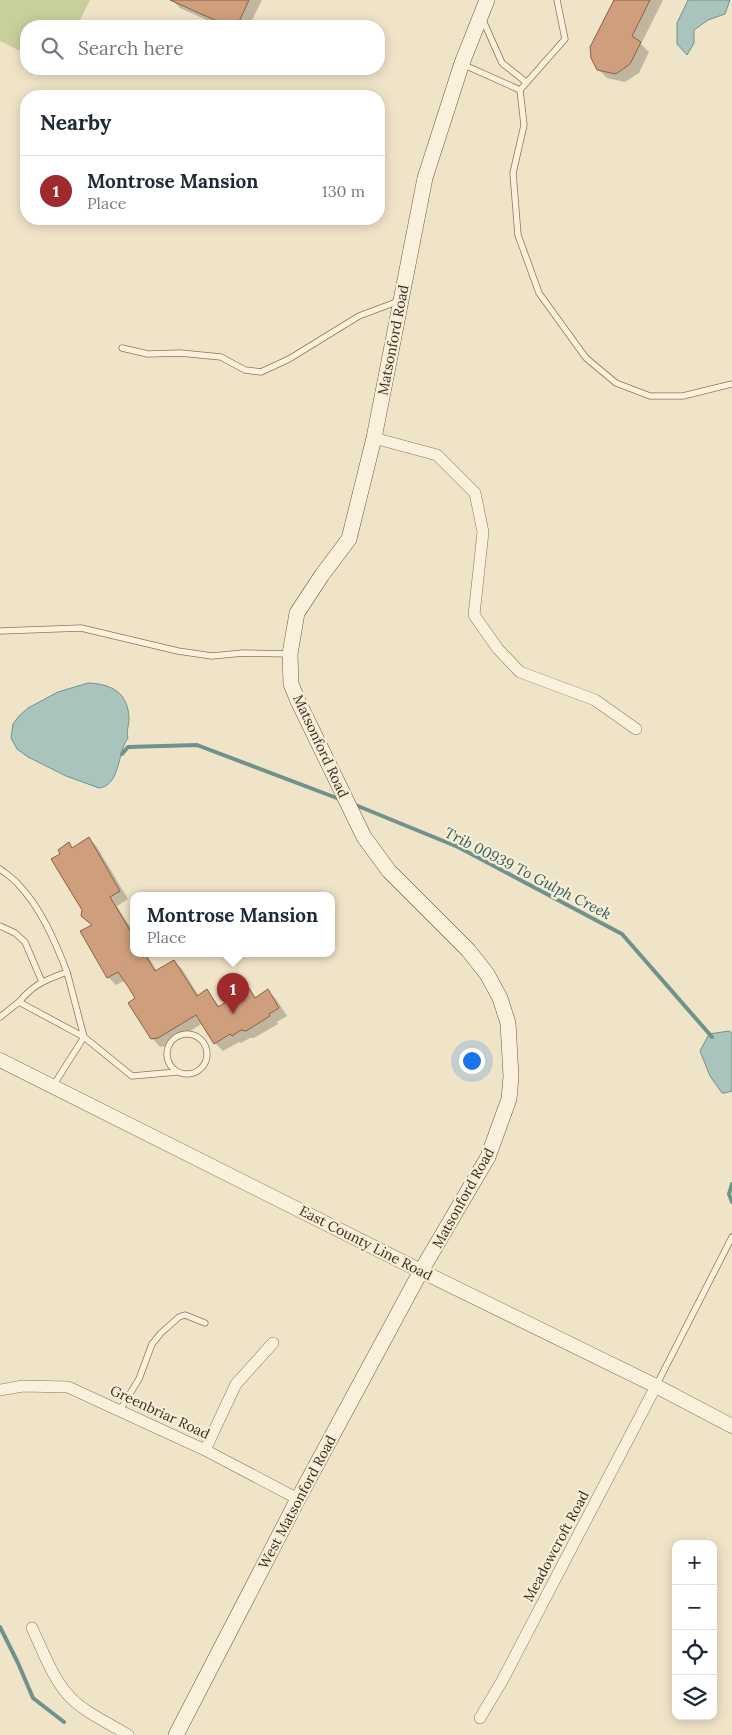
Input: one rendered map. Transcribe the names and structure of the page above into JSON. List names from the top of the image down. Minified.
{"streets":{"main road":["Matsonford Road","West Matsonford Road"],"street":["East County Line Road","Greenbriar Road","Meadowcroft Road"]},"crossings":[["Matsonford Road","East County Line Road"],["Matsonford Road","West Matsonford Road"],["East County Line Road","West Matsonford Road"],["East County Line Road","Meadowcroft Road"],["Greenbriar Road","West Matsonford Road"]],"water":["Trib 00939 To Gulph Creek"],"page":{"search":"Search here","heading":"Nearby","list":[{"mark":"1","name":"Montrose Mansion","note":"Place","value":"130 m"}],"popup":["Montrose Mansion","Place"],"pins":"1","map_buttons":["+","−"]}}
